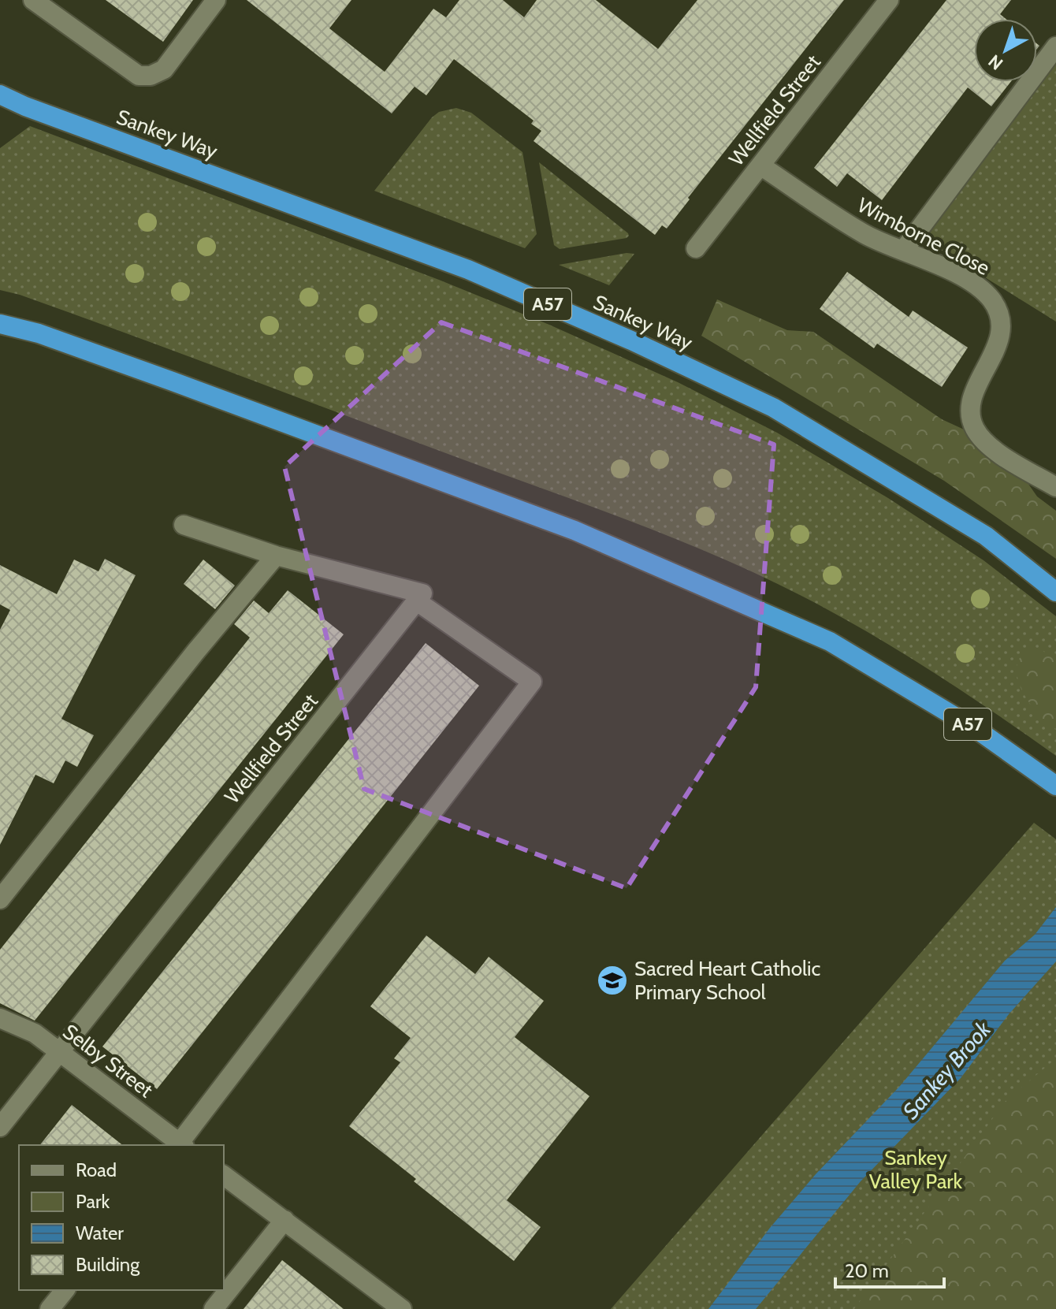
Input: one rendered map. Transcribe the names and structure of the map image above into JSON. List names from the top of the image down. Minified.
{"streets":{"highway":["Sankey Way","A57"],"street":["Wellfield Street","Wimborne Close","Selby Street"]},"crossings":[["Wellfield Street","Wimborne Close"],["Wellfield Street","Selby Street"]],"water":["Sankey Brook"],"parks":["Sankey Valley Park"],"places":{"school or university":["Sacred Heart Catholic Primary School"]},"legend":["Road","Park","Water","Building"],"scale_bar":"20 m","north":"bottom left"}
